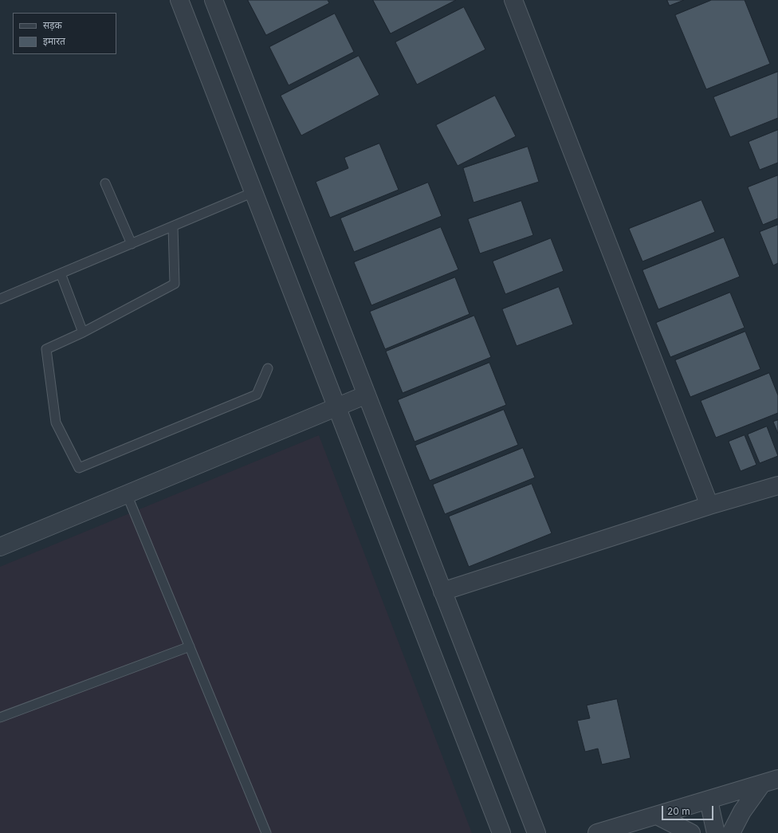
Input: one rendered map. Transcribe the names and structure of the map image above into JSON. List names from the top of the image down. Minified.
{"legend":["सड़क","इमारत"],"scale_bar":"20 m"}
